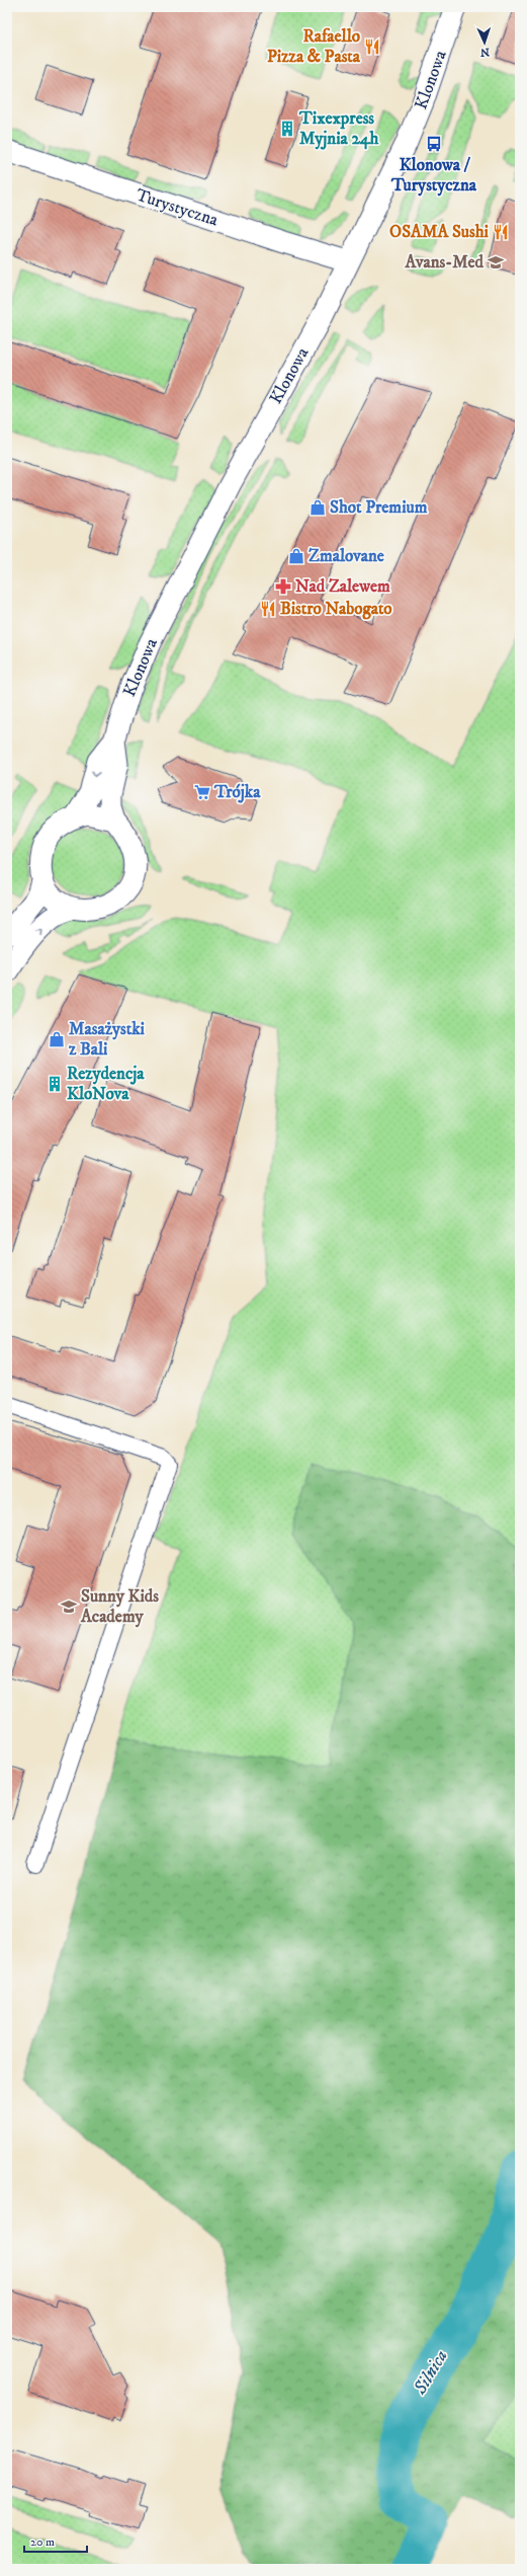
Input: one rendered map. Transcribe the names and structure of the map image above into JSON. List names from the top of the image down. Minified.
{"streets":{"street":["Klonowa","Turystyczna"]},"crossings":[["Klonowa","Turystyczna"]],"water":["Silnica"],"places":{"restaurant":["Rafaello Pizza & Pasta","OSAMA Sushi","Bistro Nabogato"],"building":["Tixexpress Myjnia 24h","Rezydencja KloNova"],"bus stop":["Klonowa / Turystyczna"],"school or university":["Avans-Med","Sunny Kids Academy"],"shop":["Shot Premium","Zmalovane","Masażystki z Bali"],"pharmacy":["Nad Zalewem"],"supermarket":["Trójka"]},"scale_bar":"20 m","north":"bottom"}
